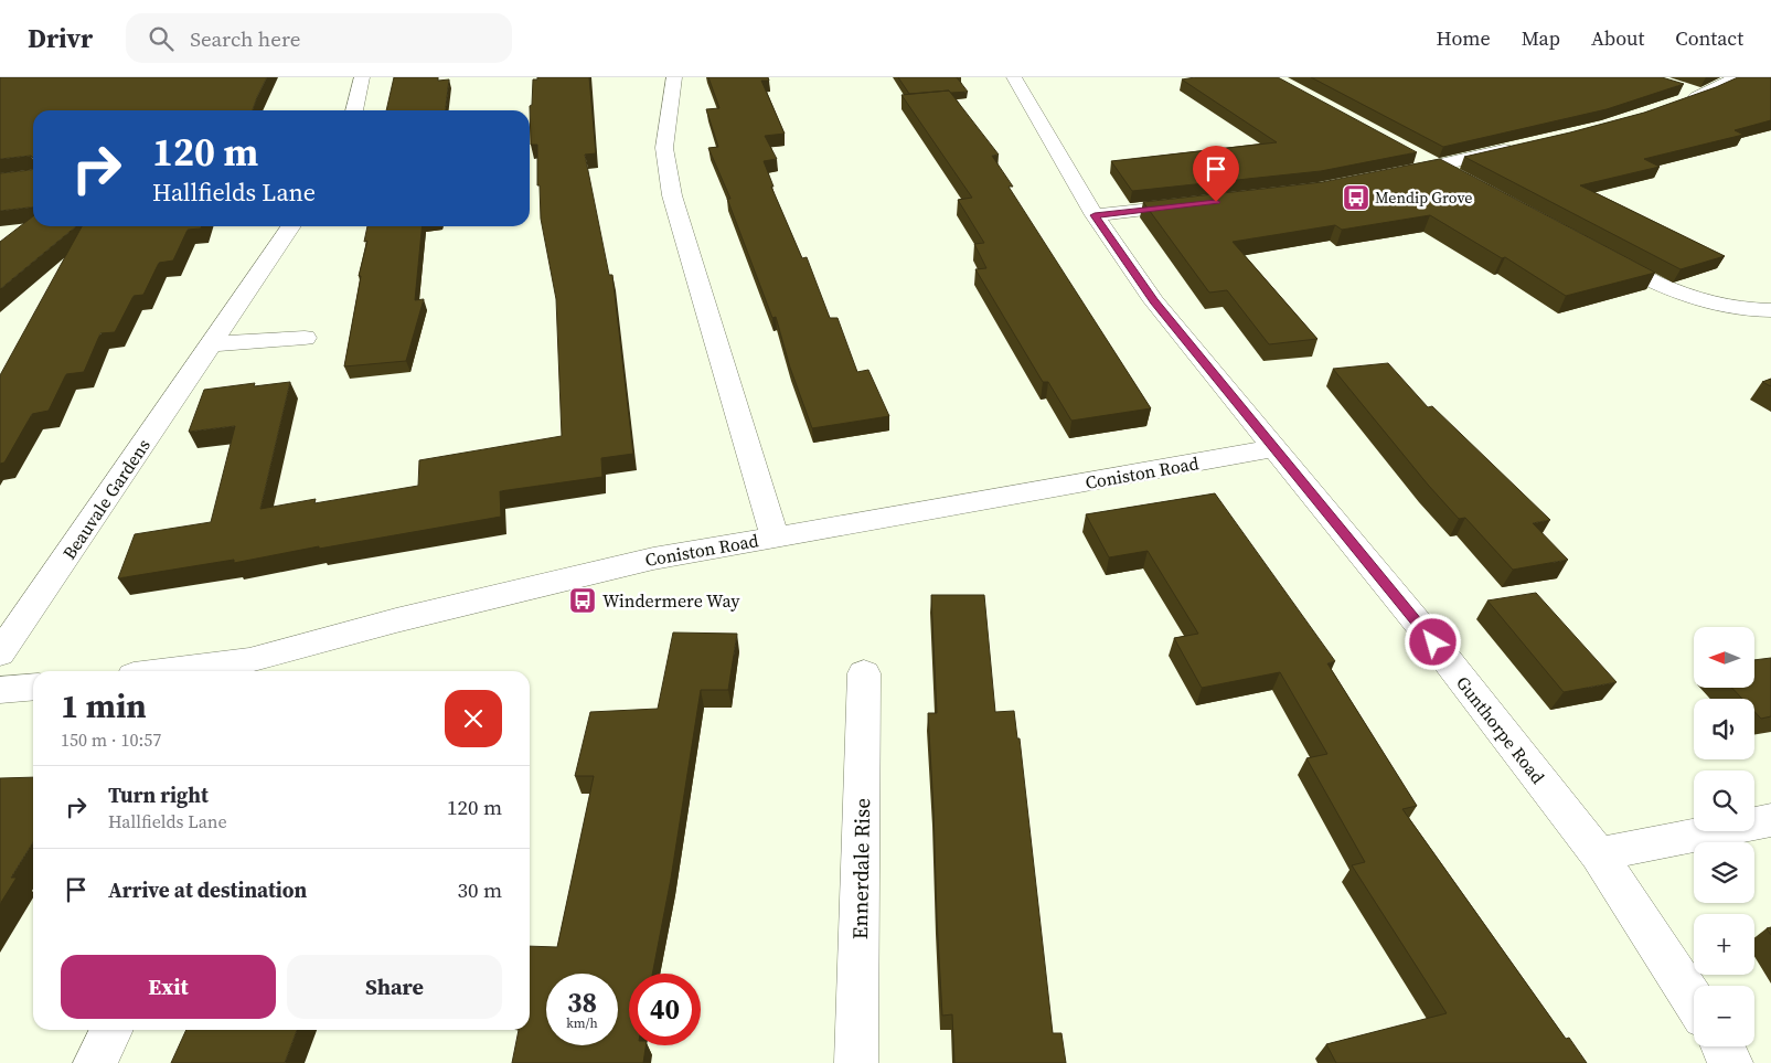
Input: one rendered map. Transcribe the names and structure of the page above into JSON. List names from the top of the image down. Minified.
{"streets":{"street":["Coniston Road","Beauvale Gardens","Gunthorpe Road","Ennerdale Rise"]},"crossings":[["Coniston Road","Gunthorpe Road"]],"places":{"bus stop":["Mendip Grove","Windermere Way"]},"north":"left","page":{"header":"Drivr","search":"Search here","nav":["Home","Map","About","Contact"],"turn":["120 m","Hallfields Lane"],"map_buttons":["+","−"],"heading":["1 min","150 m · 10:57"],"list":[{"name":"Turn right","note":"Hallfields Lane","value":"120 m"},{"name":"Arrive at destination","value":"30 m"}],"buttons":["Exit","Share"],"speed":"38 km/h","limit":"40"}}
